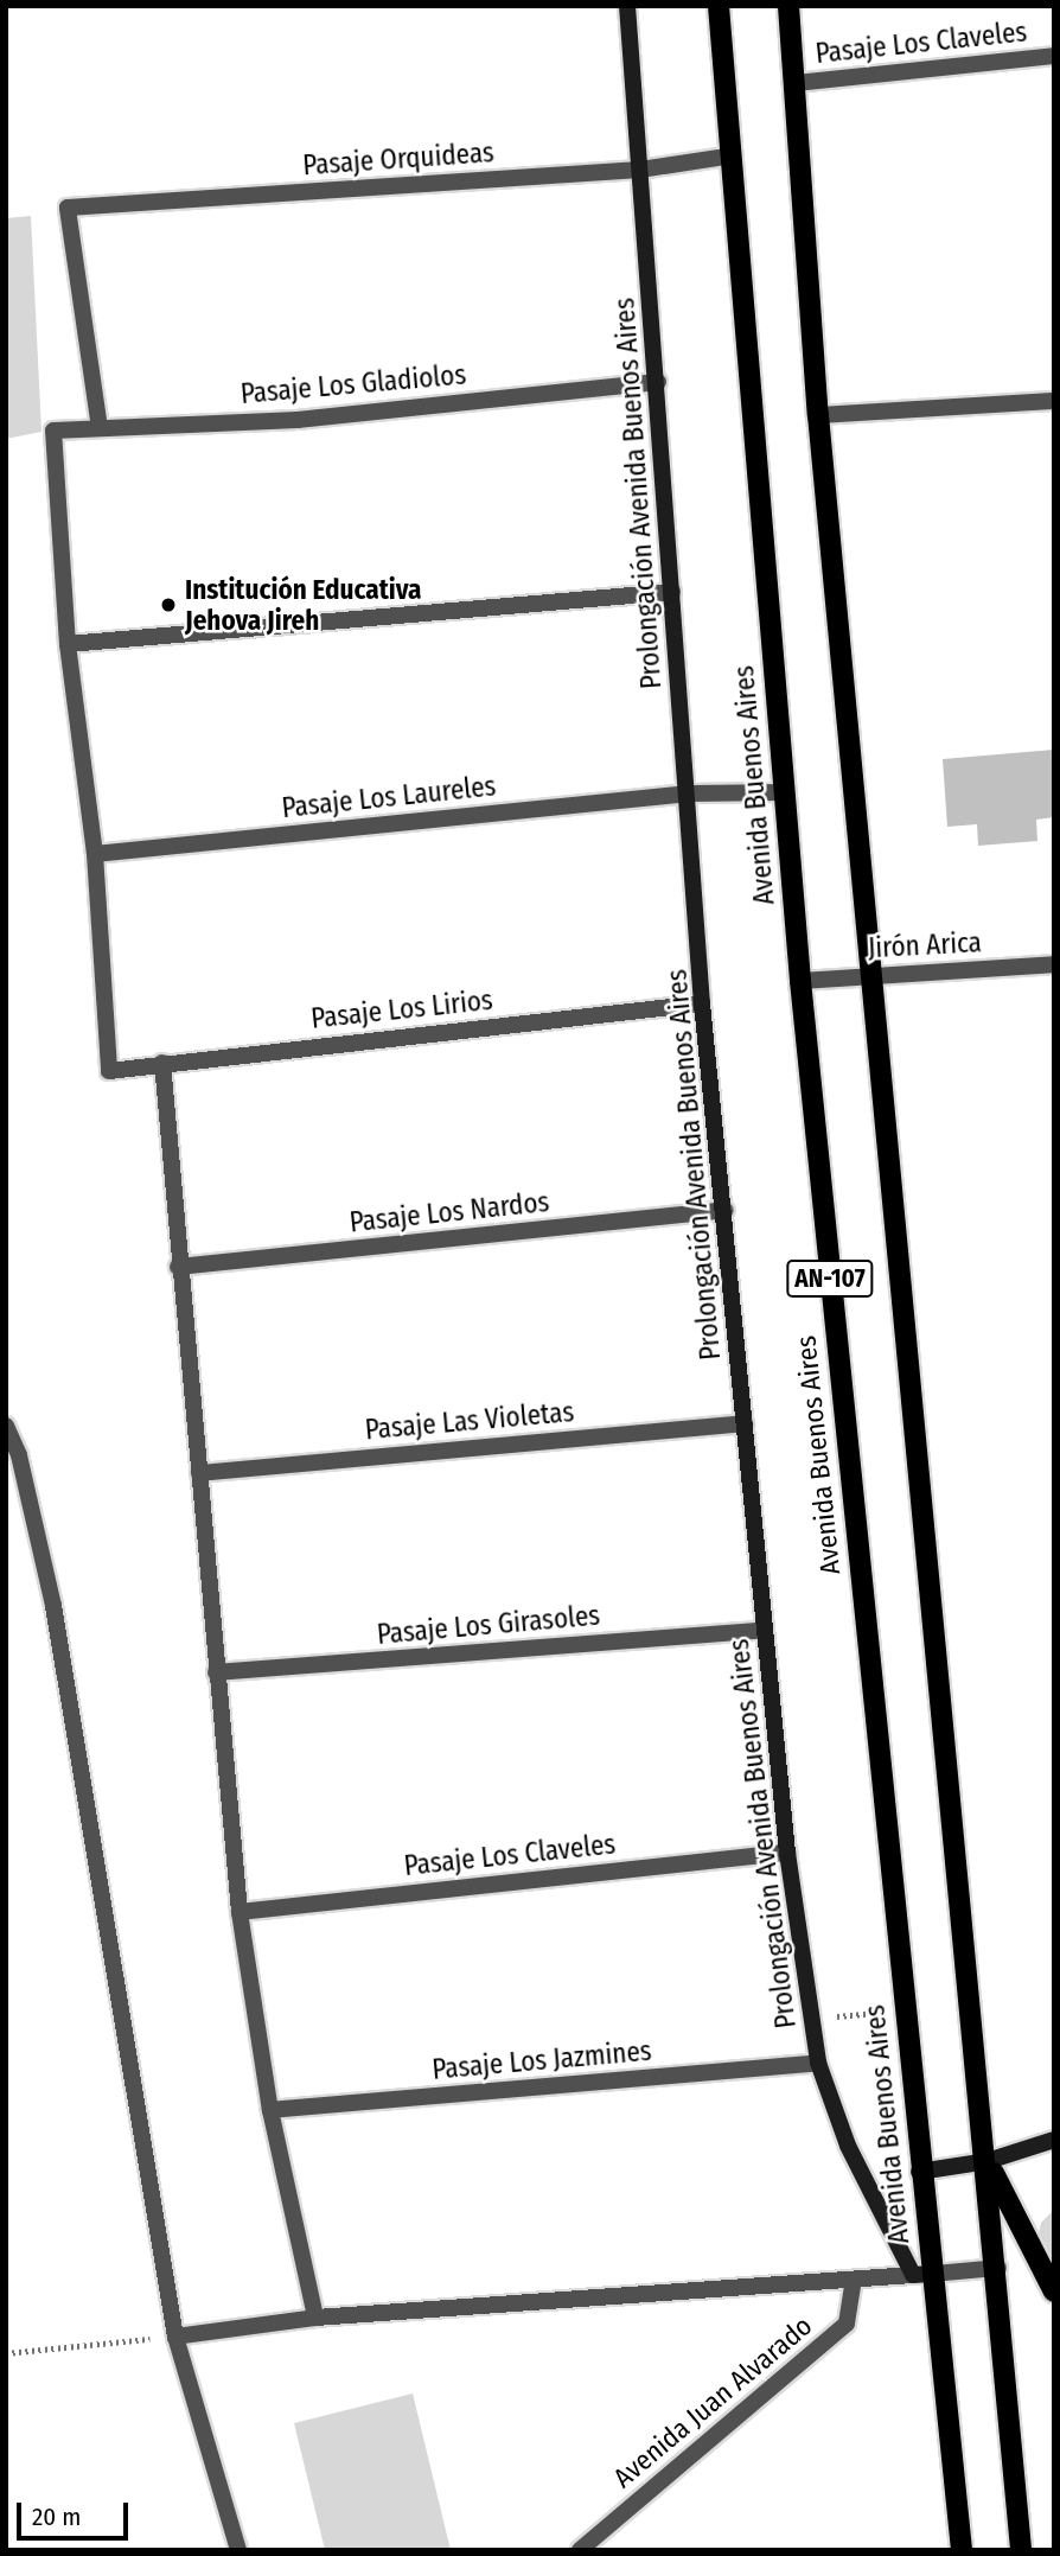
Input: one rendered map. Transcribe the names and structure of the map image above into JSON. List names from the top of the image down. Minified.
{"streets":{"main road":["Avenida Buenos Aires","AN-107"],"street":["Pasaje Los Claveles","Pasaje Orquideas","Pasaje Los Gladiolos","Prolongación Avenida Buenos Aires","Pasaje Los Laureles","Jirón Arica","Pasaje Los Lirios","Pasaje Los Nardos","Pasaje Las Violetas","Pasaje Los Girasoles","Pasaje Los Jazmines","Avenida Juan Alvarado"]},"crossings":[["Pasaje Los Claveles","Prolongación Avenida Buenos Aires"],["Pasaje Los Claveles","AN-107"],["Pasaje Orquideas","Pasaje Los Gladiolos"],["Pasaje Orquideas","Prolongación Avenida Buenos Aires"],["Pasaje Orquideas","Avenida Buenos Aires"],["Pasaje Los Gladiolos","Prolongación Avenida Buenos Aires"],["Prolongación Avenida Buenos Aires","Avenida Buenos Aires"],["Prolongación Avenida Buenos Aires","Pasaje Los Laureles"],["Prolongación Avenida Buenos Aires","Pasaje Los Lirios"],["Prolongación Avenida Buenos Aires","Pasaje Los Nardos"],["Prolongación Avenida Buenos Aires","Pasaje Las Violetas"],["Prolongación Avenida Buenos Aires","Pasaje Los Girasoles"],["Prolongación Avenida Buenos Aires","Pasaje Los Jazmines"],["Avenida Buenos Aires","Pasaje Los Laureles"],["Avenida Buenos Aires","Jirón Arica"],["Pasaje Los Laureles","Pasaje Los Lirios"],["Jirón Arica","AN-107"]],"places":["Institución Educativa Jehova Jireh"],"scale_bar":"20 m"}
